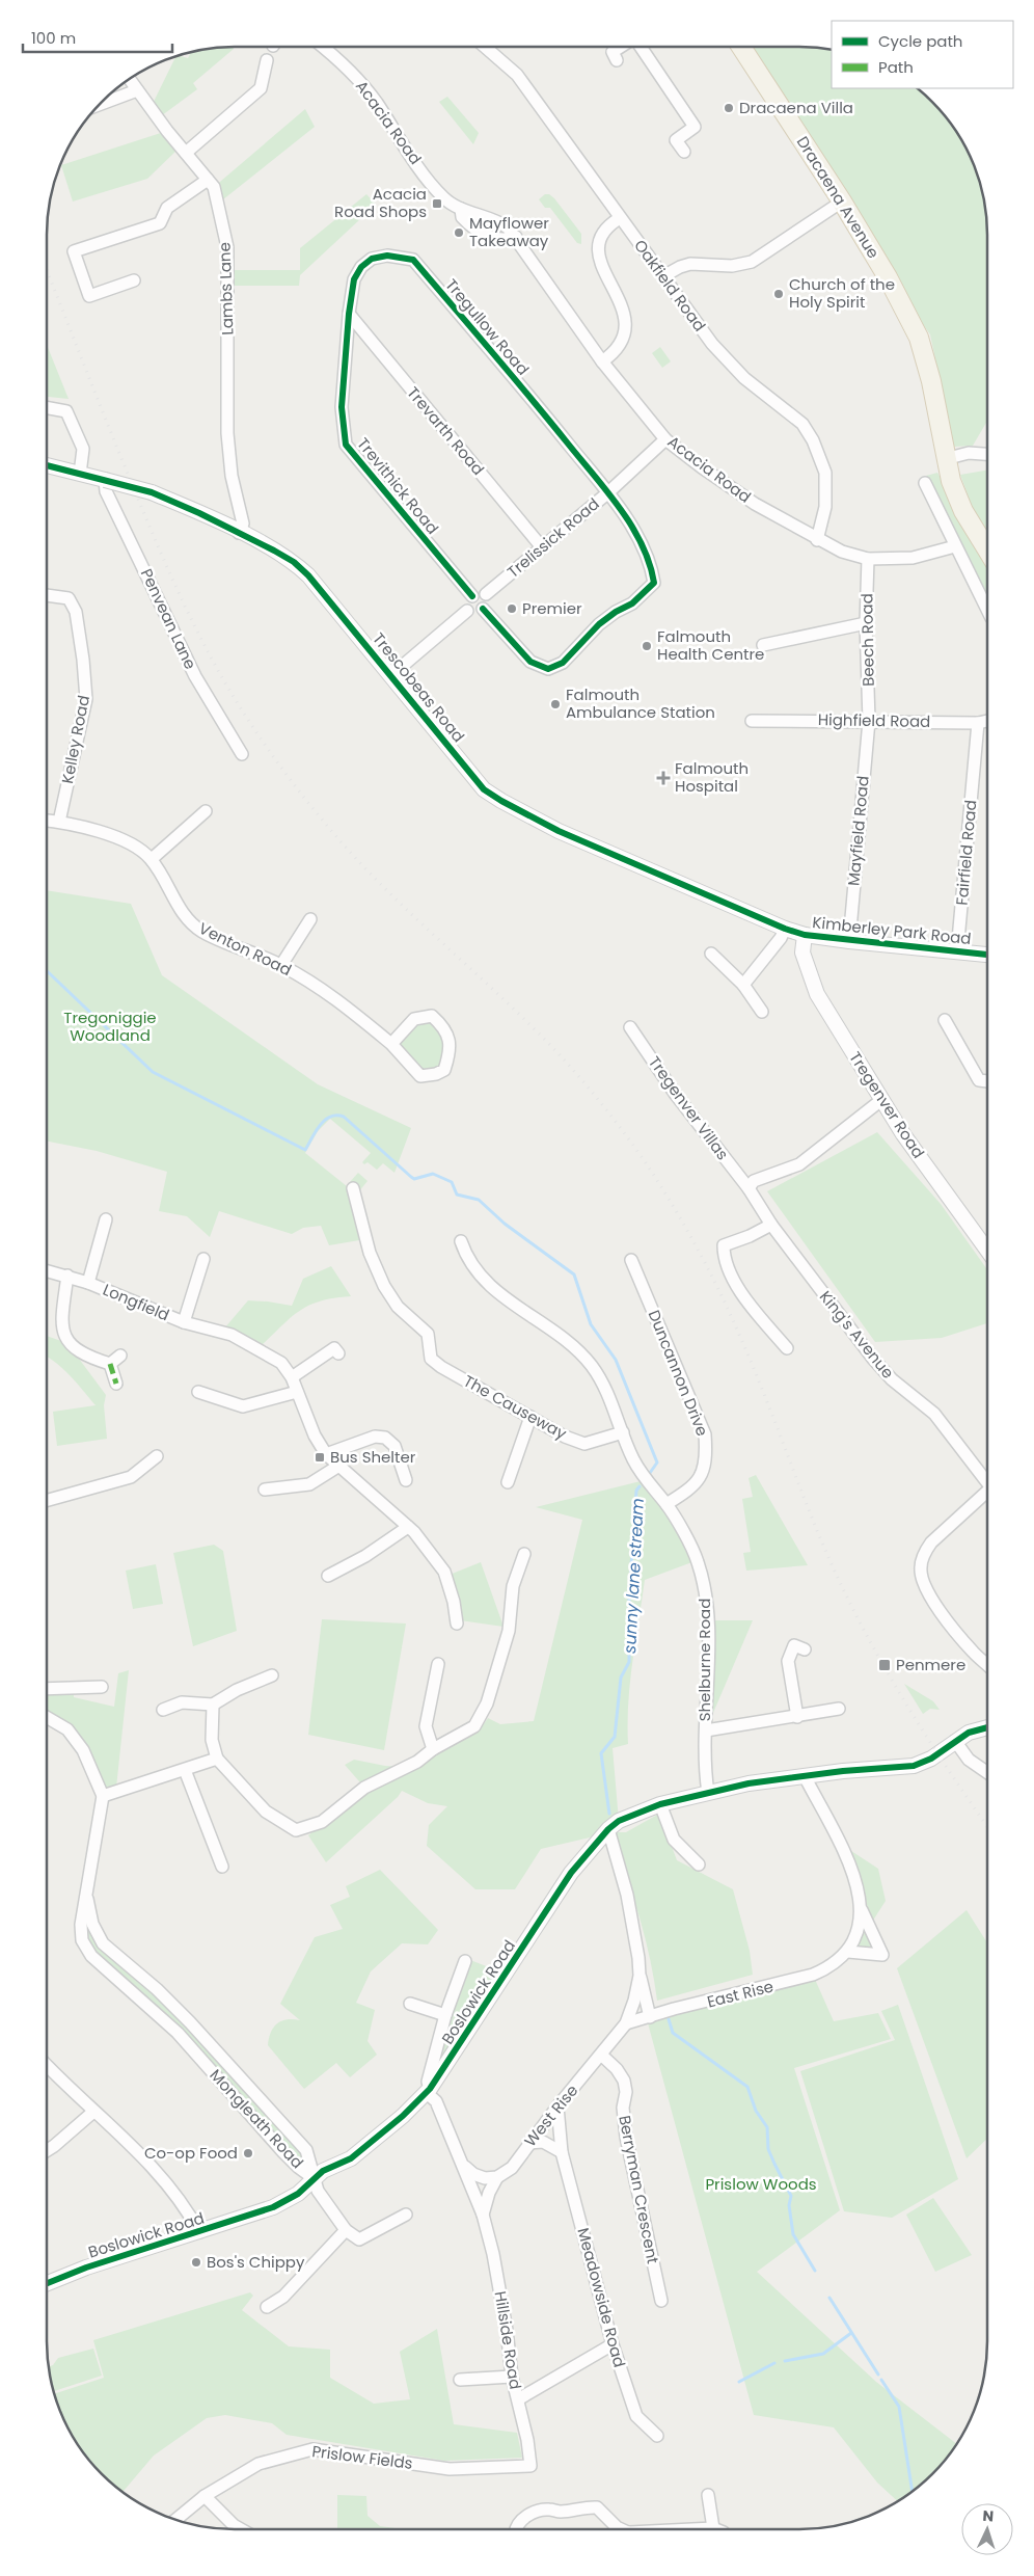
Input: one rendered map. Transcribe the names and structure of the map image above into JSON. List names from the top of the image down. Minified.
{"streets":{"main road":["Dracaena Avenue"],"street":["Acacia Road","Oakfield Road","Lambs Lane","Tregullow Road","Trevarth Road","Trevithick Road","Trelissick Road","Penvean Lane","Beech Road","Trescobeas Road","Highfield Road","Kelley Road","Mayfield Road","Fairfield Road","Kimberley Park Road","Venton Road","Tregenver Road","Tregenver Villas","Longfield","King's Avenue","Duncannon Drive","The Causeway","Shelburne Road","Boslowick Road","East Rise","West Rise","Mongleath Road","Berryman Crescent","Meadowside Road","Hillside Road","Prislow Fields"]},"crossings":[["Acacia Road","Oakfield Road"],["Acacia Road","Trelissick Road"],["Acacia Road","Beech Road"],["Lambs Lane","Trescobeas Road"],["Tregullow Road","Trevarth Road"],["Tregullow Road","Trevithick Road"],["Tregullow Road","Trelissick Road"],["Trevarth Road","Trevithick Road"],["Trevarth Road","Trelissick Road"],["Trevithick Road","Trelissick Road"],["Penvean Lane","Trescobeas Road"],["Beech Road","Highfield Road"],["Beech Road","Mayfield Road"],["Trescobeas Road","Kimberley Park Road"],["Highfield Road","Mayfield Road"],["Highfield Road","Fairfield Road"],["Kelley Road","Venton Road"],["Mayfield Road","Kimberley Park Road"],["Fairfield Road","Kimberley Park Road"],["Kimberley Park Road","Tregenver Road"],["Tregenver Villas","King's Avenue"],["Duncannon Drive","Shelburne Road"],["The Causeway","Shelburne Road"],["Shelburne Road","Boslowick Road"],["Boslowick Road","East Rise"],["Boslowick Road","Mongleath Road"],["Boslowick Road","Hillside Road"],["East Rise","West Rise"],["West Rise","Berryman Crescent"],["West Rise","Meadowside Road"],["Hillside Road","Prislow Fields"]],"water":["sunny lane stream"],"parks":["Tregoniggie Woodland","Prislow Woods"],"places":{"other":["Dracaena Villa","Mayflower Takeaway","Church of the Holy Spirit","Premier","Falmouth Health Centre","Falmouth Ambulance Station","Co-op Food","Bos's Chippy"],"transit":["Acacia Road Shops","Bus Shelter","Penmere"],"health":["Falmouth Hospital"]},"legend":["Cycle path","Path"],"scale_bar":"100 m","north":"top"}
